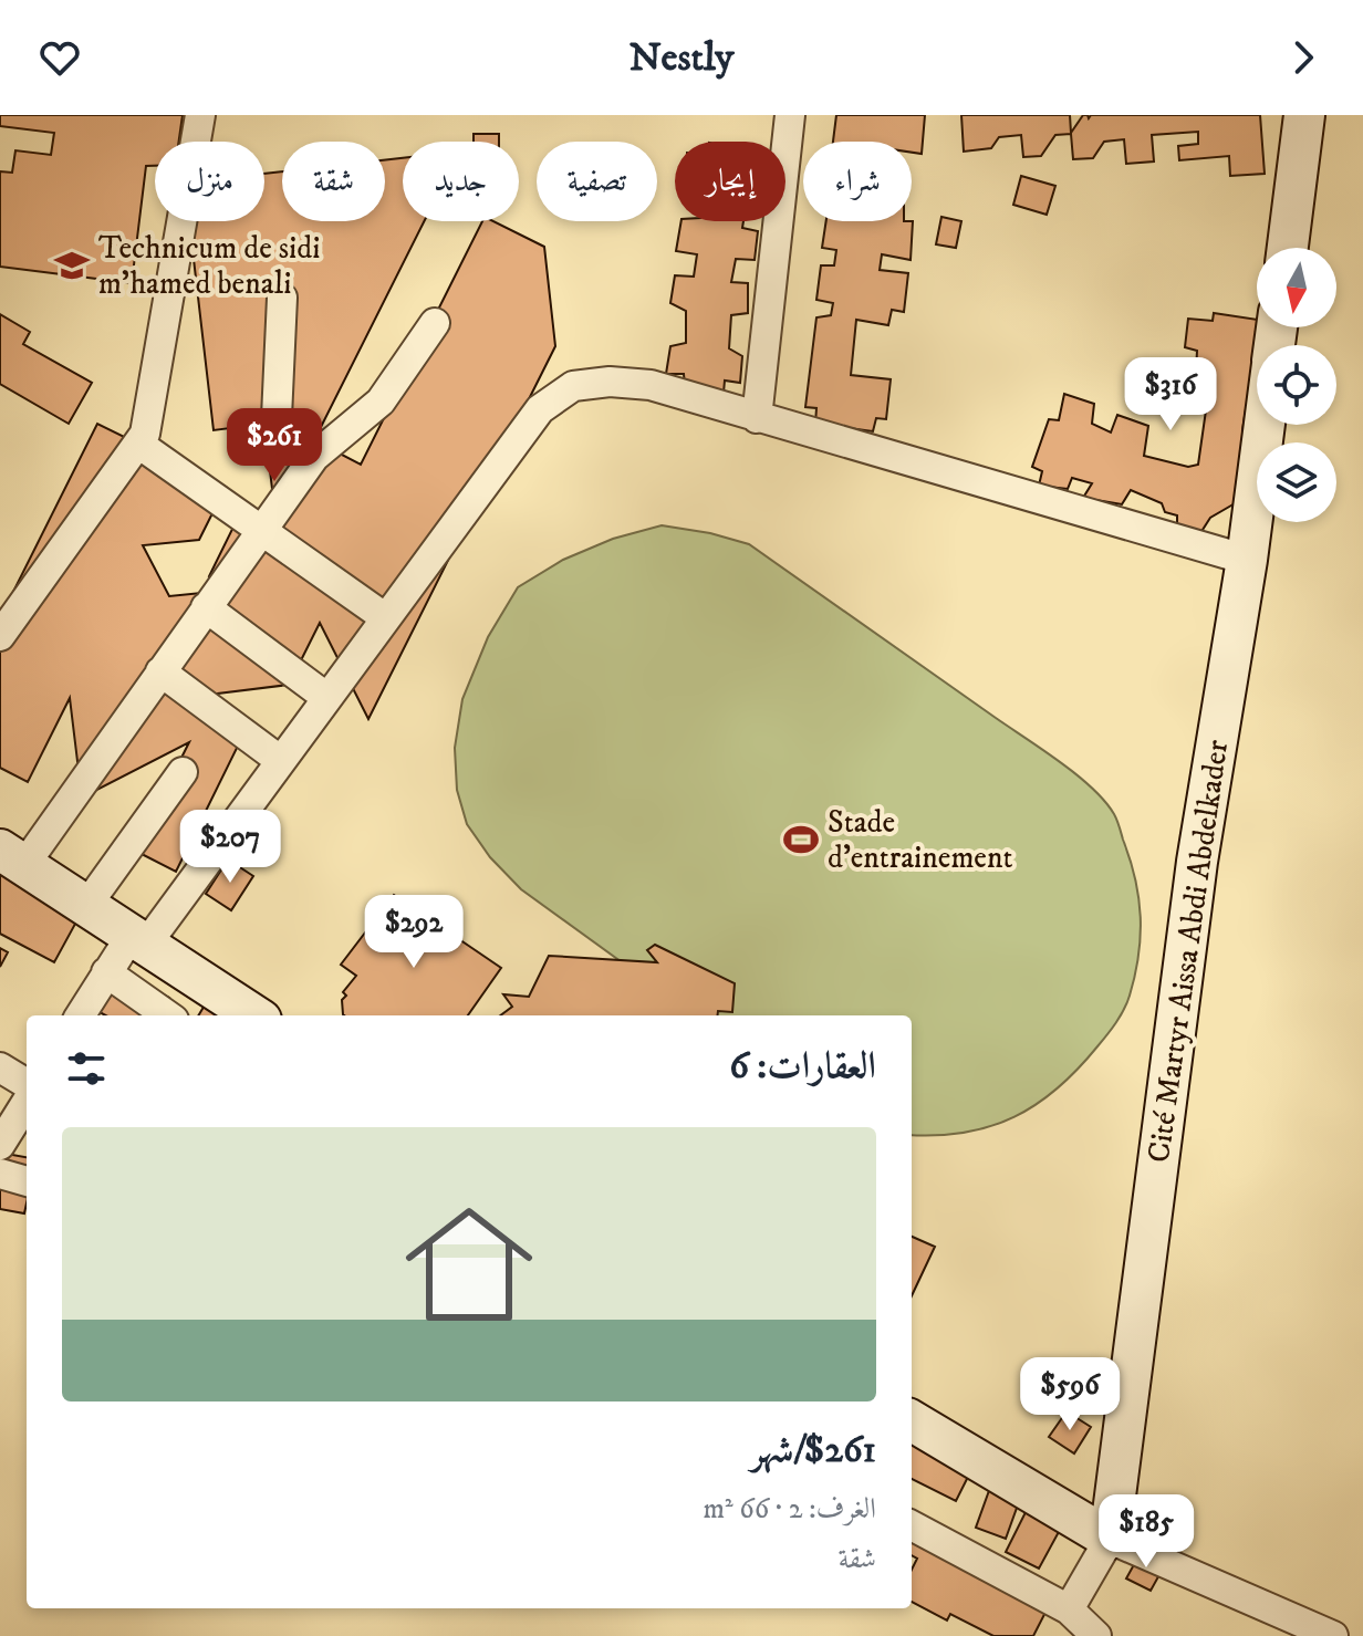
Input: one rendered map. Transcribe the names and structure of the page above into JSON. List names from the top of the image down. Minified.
{"streets":{"street":["Cité Martyr Aissa Abdi Abdelkader"]},"places":{"school or university":["Technicum de sidi m'hamed benali"],"sports":["Stade d'entrainement"]},"north":"bottom","page":{"header":"Nestly","chip":["شراء","إيجار","تصفية","جديد","شقة","منزل"],"price":["$316","$261","$207","$292","$596","$185"],"heading":"العقارات: 6","list":[{"name":"$261/شهر","note":"الغرف: 2 · 66 m² · شقة"}]}}
